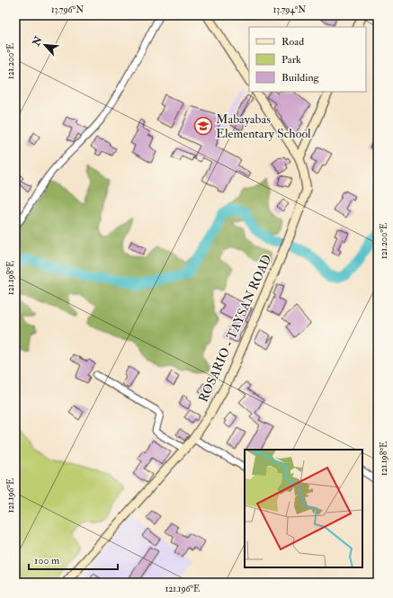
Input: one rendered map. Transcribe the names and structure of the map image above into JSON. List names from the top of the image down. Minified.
{"streets":{"main road":["ROSARIO - TAYSAN ROAD"]},"places":{"school or university":["Mabayabas Elementary School"]},"legend":["Road","Park","Building"],"scale_bar":"100 m","north":"top left","coordinates":["13.796°N","13.794°N","121.200°E","121.198°E","121.196°E"]}
